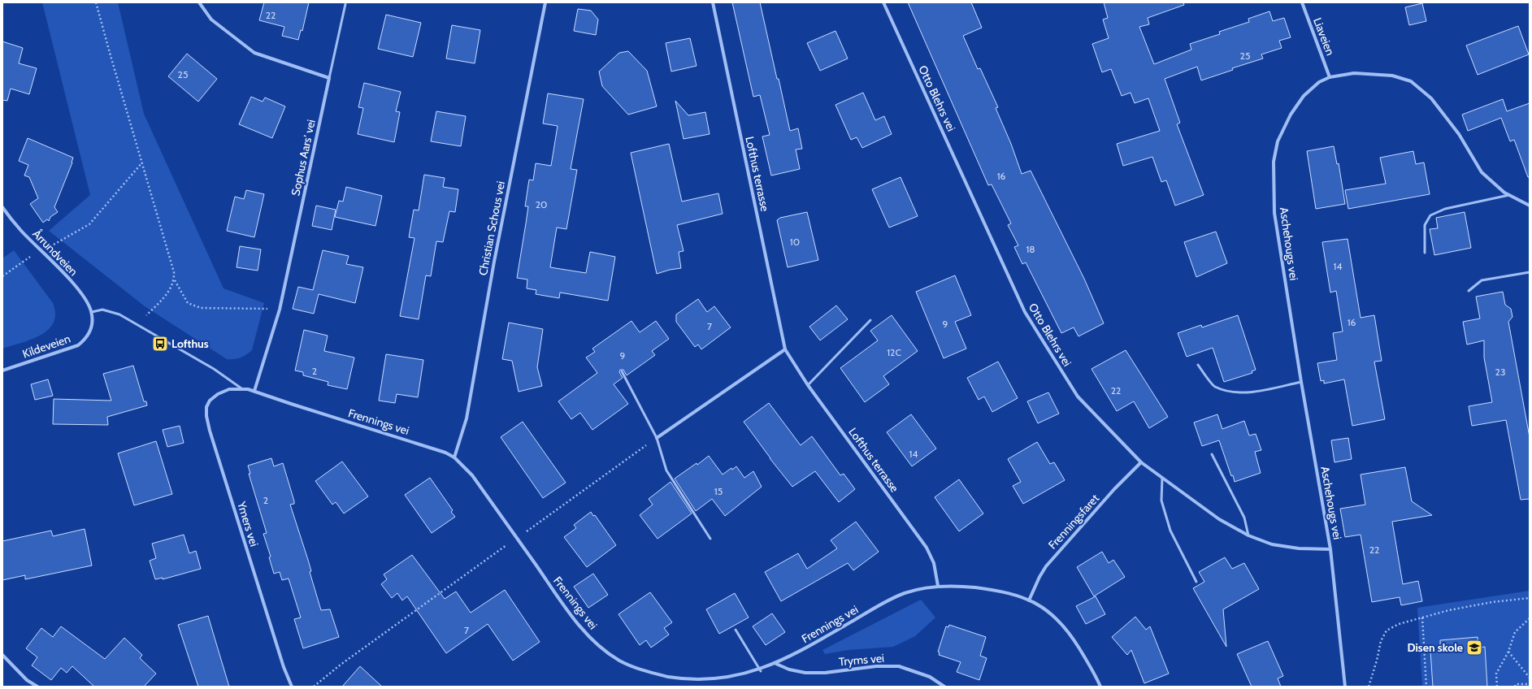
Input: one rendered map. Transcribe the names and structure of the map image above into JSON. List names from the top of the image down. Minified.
{"streets":{"street":["Liaveien","Otto Blehrs vei","Sophus Aars' vei","Lofthus terrasse","Christian Schous vei","Aschehougs vei","Årrundveien","Kildeveien","Frennings vei","Frenningsfaret","Ymers vei","Tryms vei"]},"crossings":[["Liaveien","Aschehougs vei"],["Otto Blehrs vei","Aschehougs vei"],["Otto Blehrs vei","Frenningsfaret"],["Sophus Aars' vei","Frennings vei"],["Lofthus terrasse","Frennings vei"],["Christian Schous vei","Frennings vei"],["Årrundveien","Kildeveien"],["Årrundveien","Frennings vei"],["Kildeveien","Frennings vei"],["Frennings vei","Frenningsfaret"],["Frennings vei","Ymers vei"],["Frennings vei","Tryms vei"]],"places":{"bus stop":["Lofthus"],"school or university":["Disen skole"]},"house_numbers":["22","25","25","16","20","10","18","14","16","9","7","12C","9","2","23","22","14","15","2","22","7"]}
